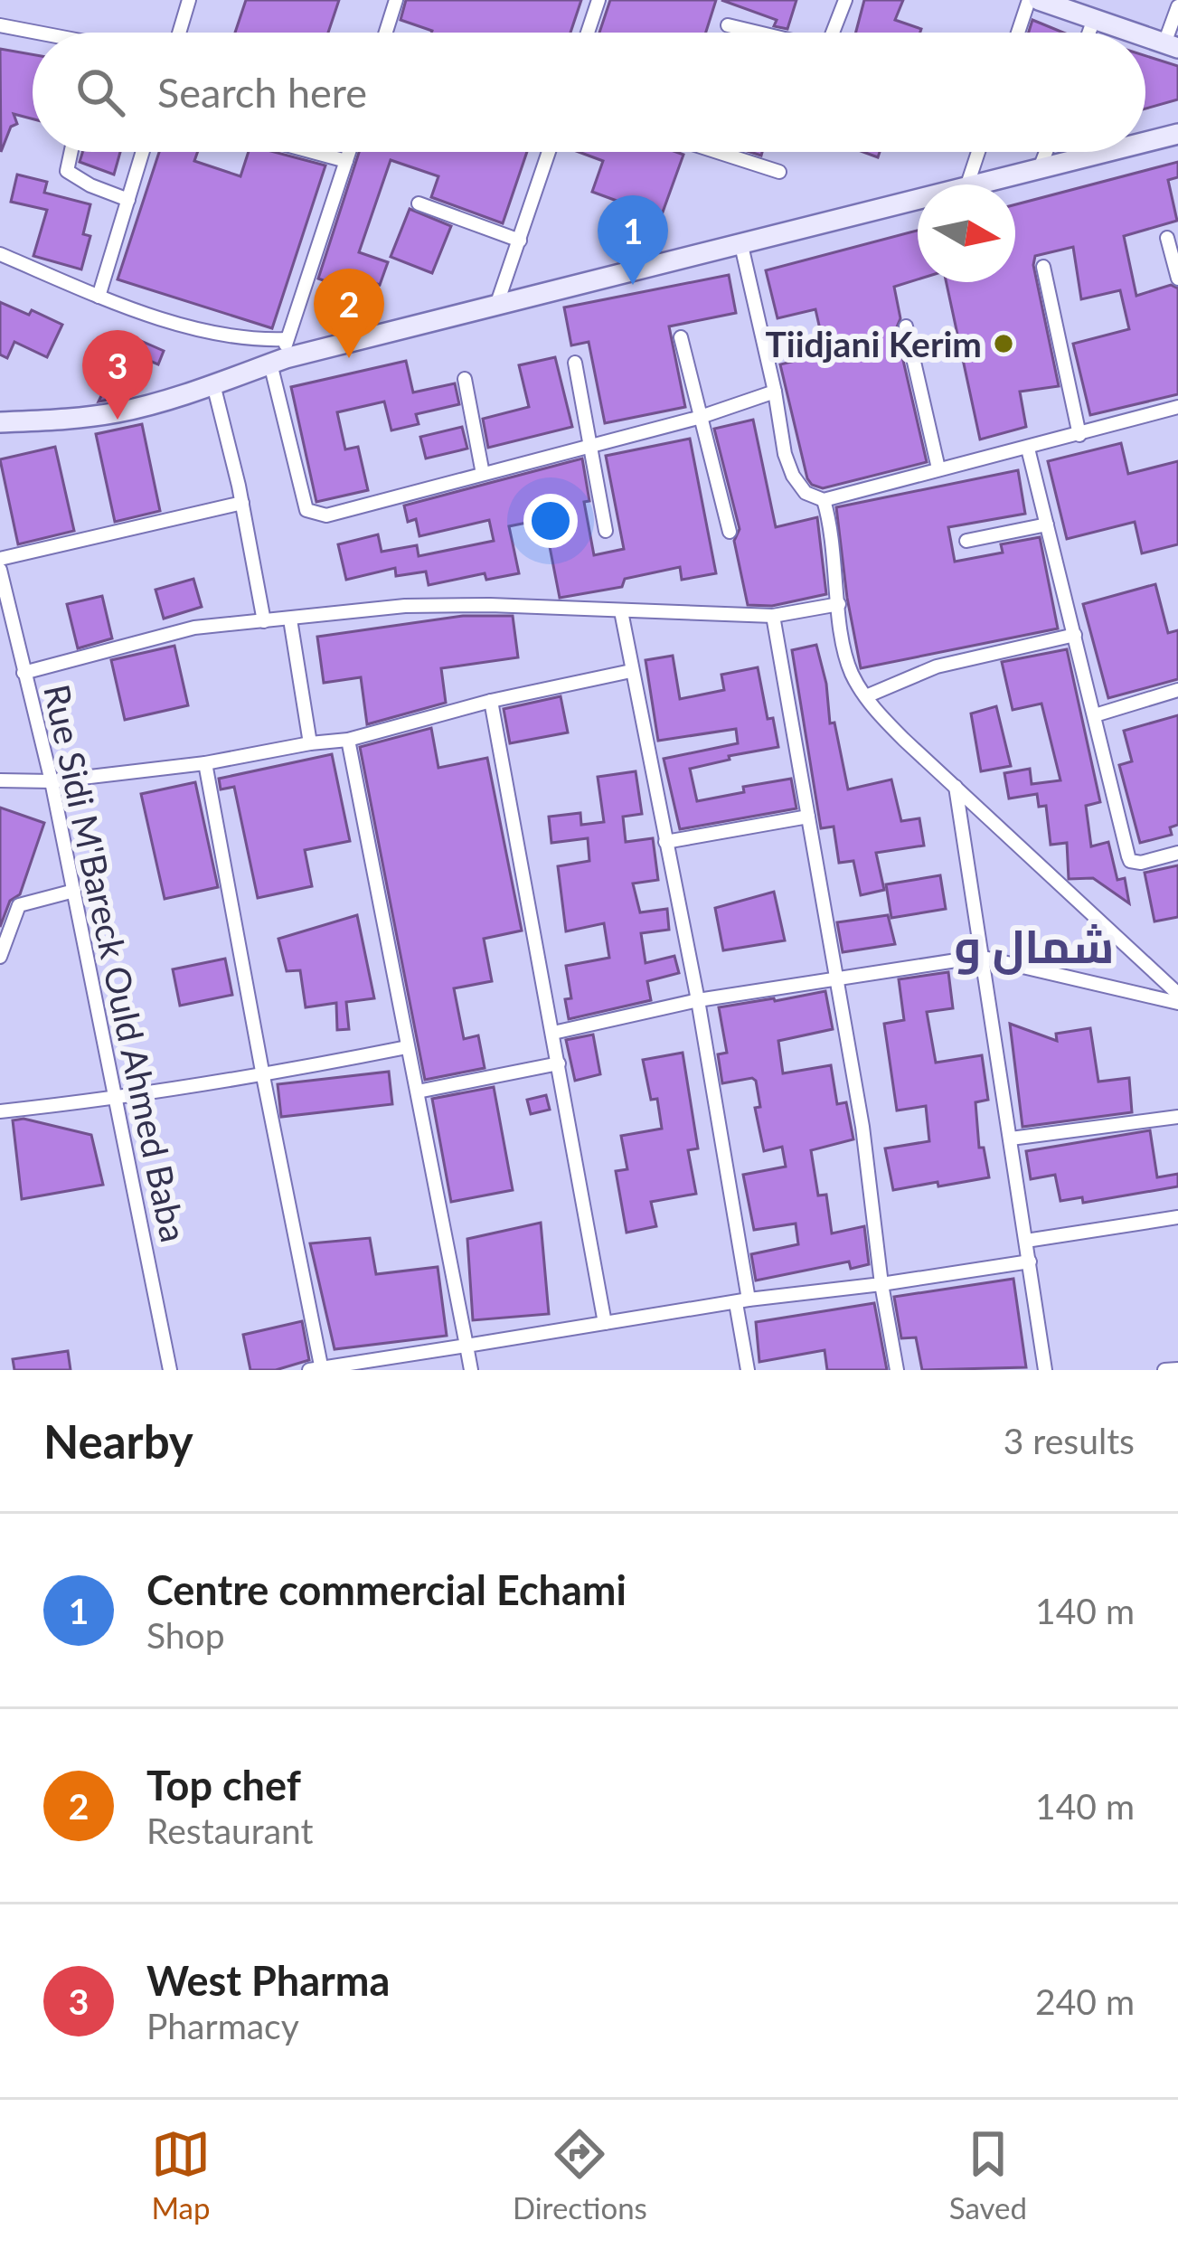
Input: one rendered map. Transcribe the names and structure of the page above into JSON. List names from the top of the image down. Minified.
{"streets":{"street":["Rue Sidi M'Bareck Ould Ahmed Baba"]},"districts":["شمال و"],"places":["Tiidjani Kerim"],"north":"right","page":{"search":"Search here","pins":["1","2","3"],"heading":["Nearby","3 results"],"list":[{"mark":"1","name":"Centre commercial Echami","note":"Shop","value":"140 m"},{"mark":"2","name":"Top chef","note":"Restaurant","value":"140 m"},{"mark":"3","name":"West Pharma","note":"Pharmacy","value":"240 m"}],"nav":["Map","Directions","Saved"]}}
